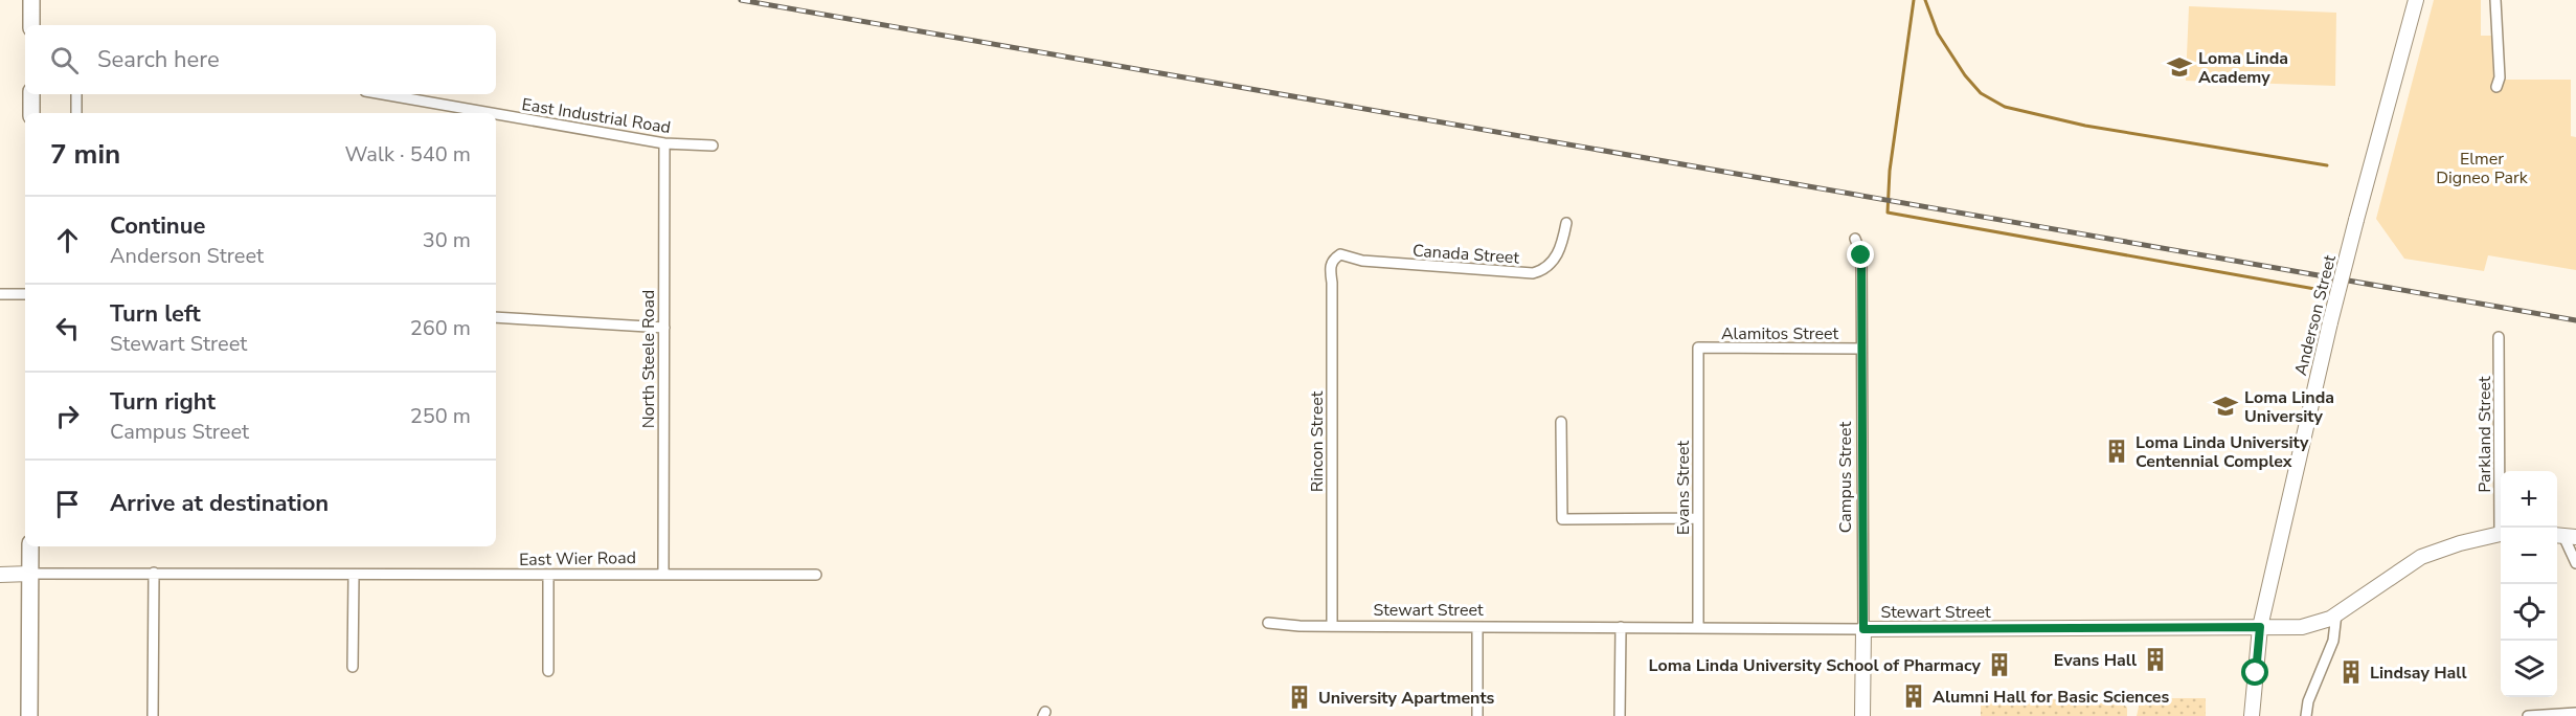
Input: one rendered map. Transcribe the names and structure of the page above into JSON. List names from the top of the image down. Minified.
{"streets":{"street":["East Industrial Road","Canada Street","Anderson Street","Alamitos Street","North Steele Road","Parkland Street","Rincon Street","Campus Street","Evans Street","East Wier Road","Stewart Street"]},"crossings":[["East Industrial Road","North Steele Road"],["Canada Street","Rincon Street"],["Anderson Street","Stewart Street"],["Alamitos Street","Campus Street"],["Alamitos Street","Evans Street"],["North Steele Road","East Wier Road"],["Rincon Street","Stewart Street"],["Campus Street","Stewart Street"],["Evans Street","Stewart Street"]],"parks":["Elmer Digneo Park"],"places":{"school or university":["Loma Linda Academy","Loma Linda University"],"building":["Loma Linda University Centennial Complex","Evans Hall","Loma Linda University School of Pharmacy","Lindsay Hall","Alumni Hall for Basic Sciences","University Apartments"]},"page":{"search":"Search here","heading":["7 min","Walk · 540 m"],"list":[["Continue","Anderson Street","30 m"],["Turn left","Stewart Street","260 m"],["Turn right","Campus Street","250 m"],"Arrive at destination"],"map_buttons":["+","−"]}}
